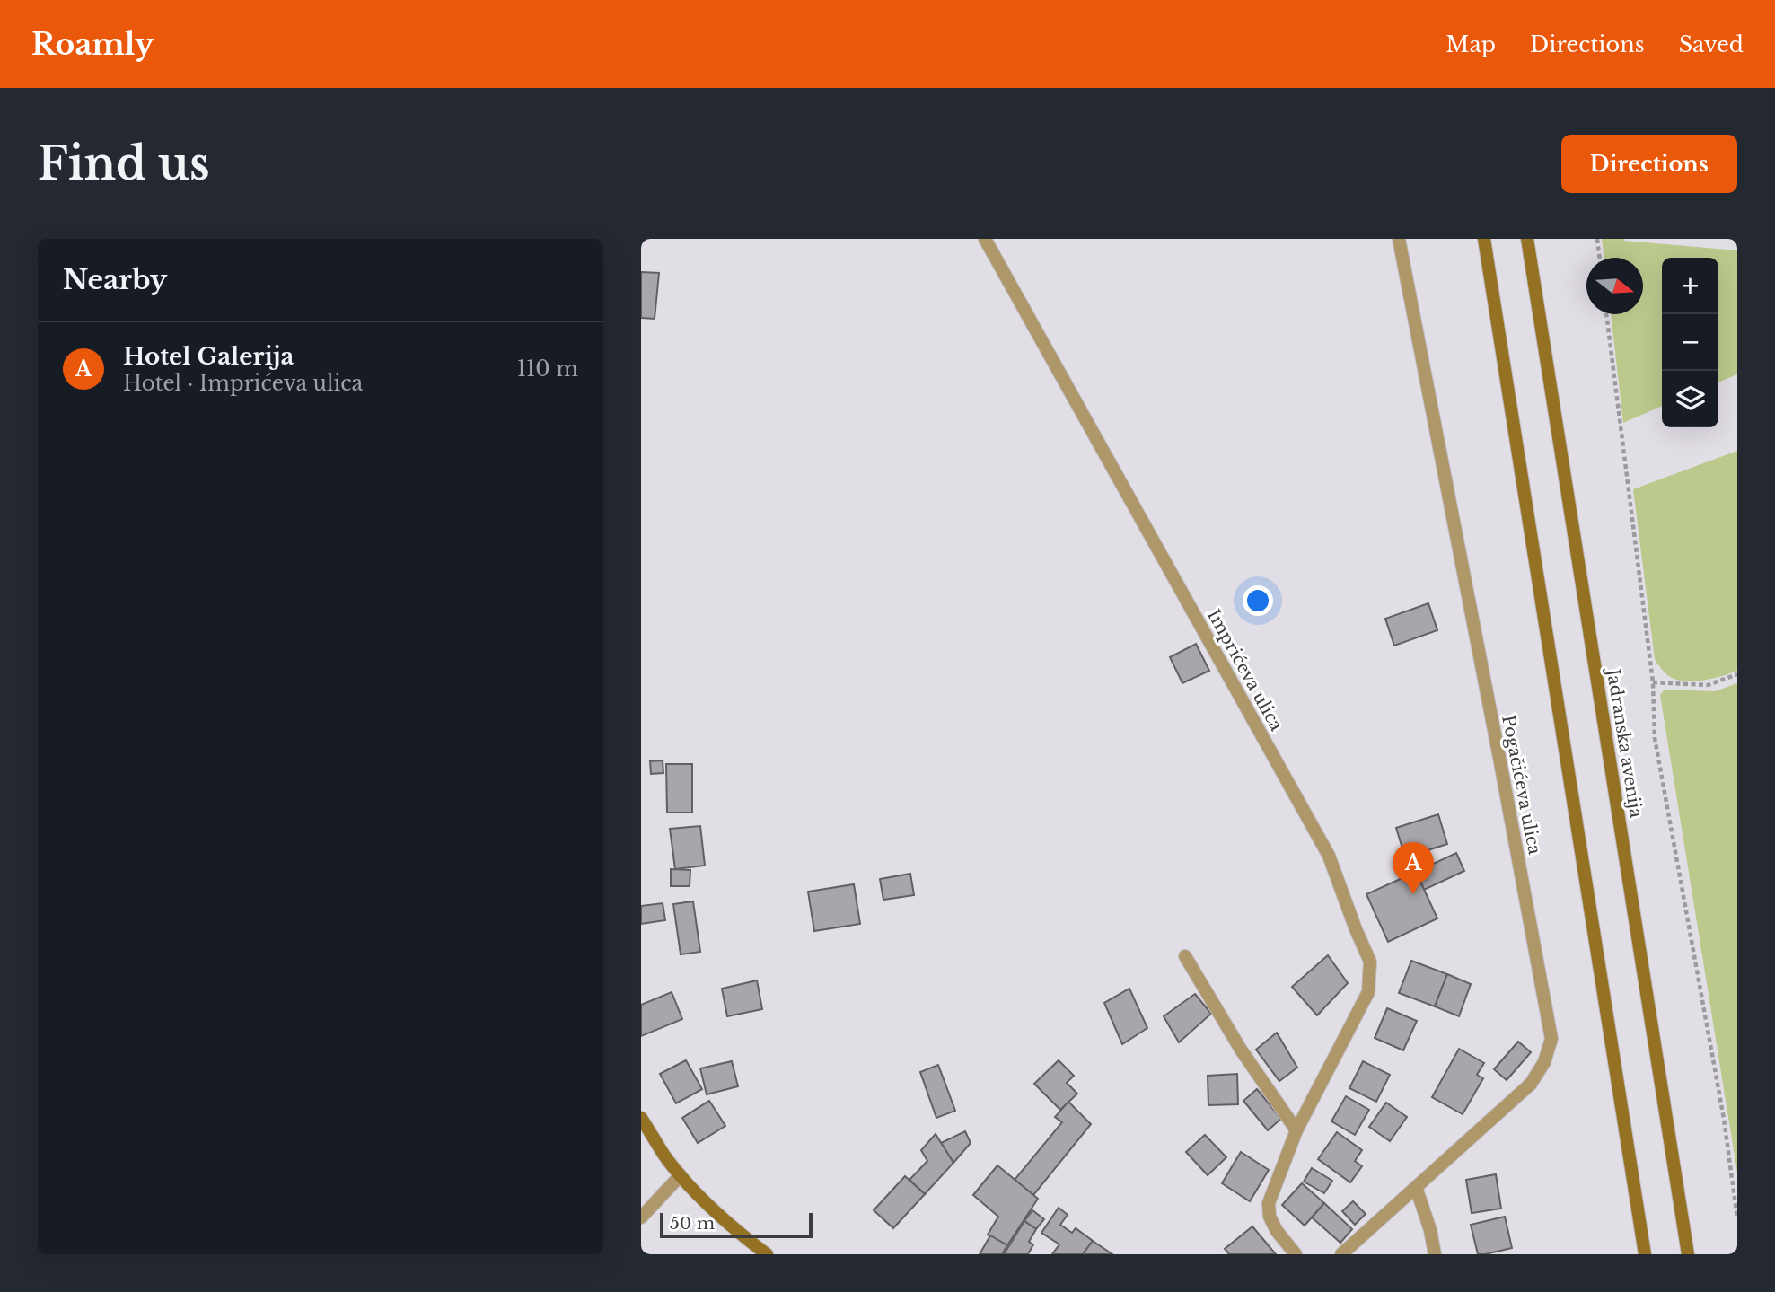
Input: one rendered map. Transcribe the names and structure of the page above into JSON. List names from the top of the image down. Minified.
{"streets":{"main road":["Jadranska avenija"],"street":["Imprićeva ulica","Pogačićeva ulica"]},"scale_bar":"50 m","north":"right","page":{"header":"Roamly","nav":["Map","Directions","Saved"],"buttons":"Directions","title":"Find us","heading":"Nearby","map_buttons":["+","−"],"list":[{"mark":"A","name":"Hotel Galerija","note":"Hotel · Imprićeva ulica","value":"110 m"}],"pins":"A","scale":"50 m"}}
